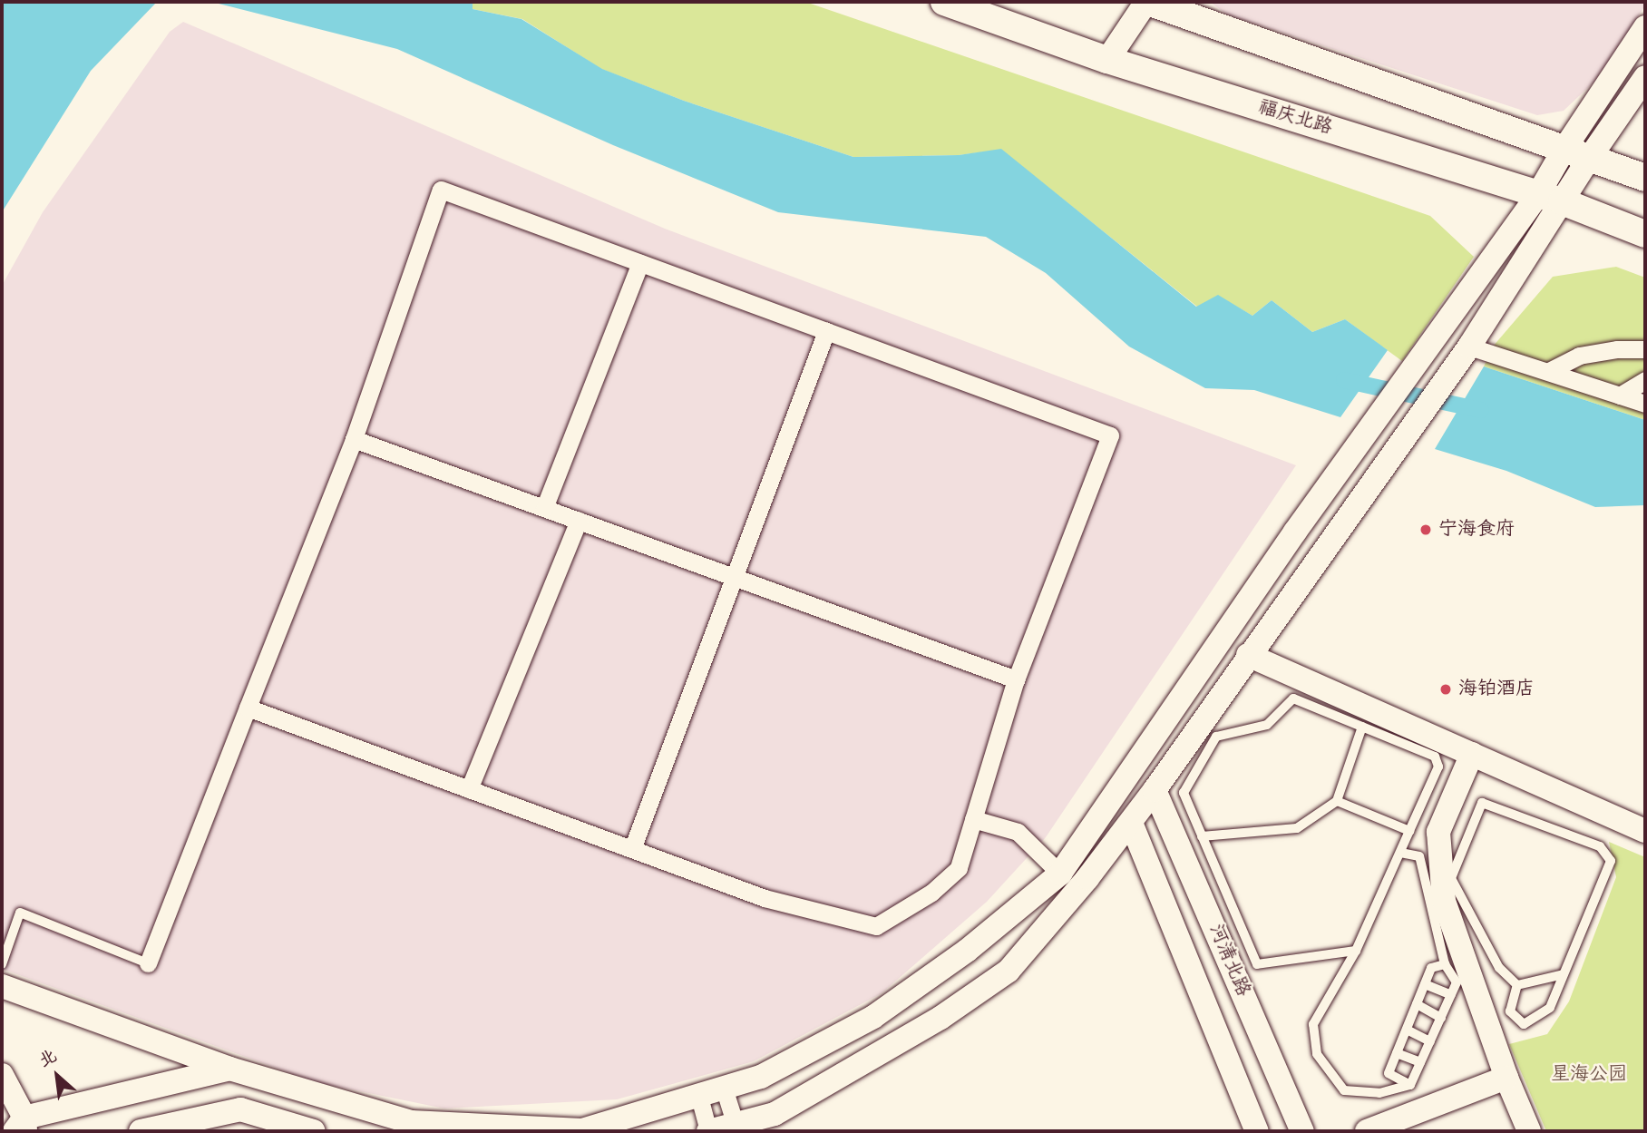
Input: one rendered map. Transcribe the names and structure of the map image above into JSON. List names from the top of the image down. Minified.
{"streets":{"main road":["福庆北路","河清北路"]},"parks":["星海公园"],"places":["宁海食府","海铂酒店"],"north":"top left"}
